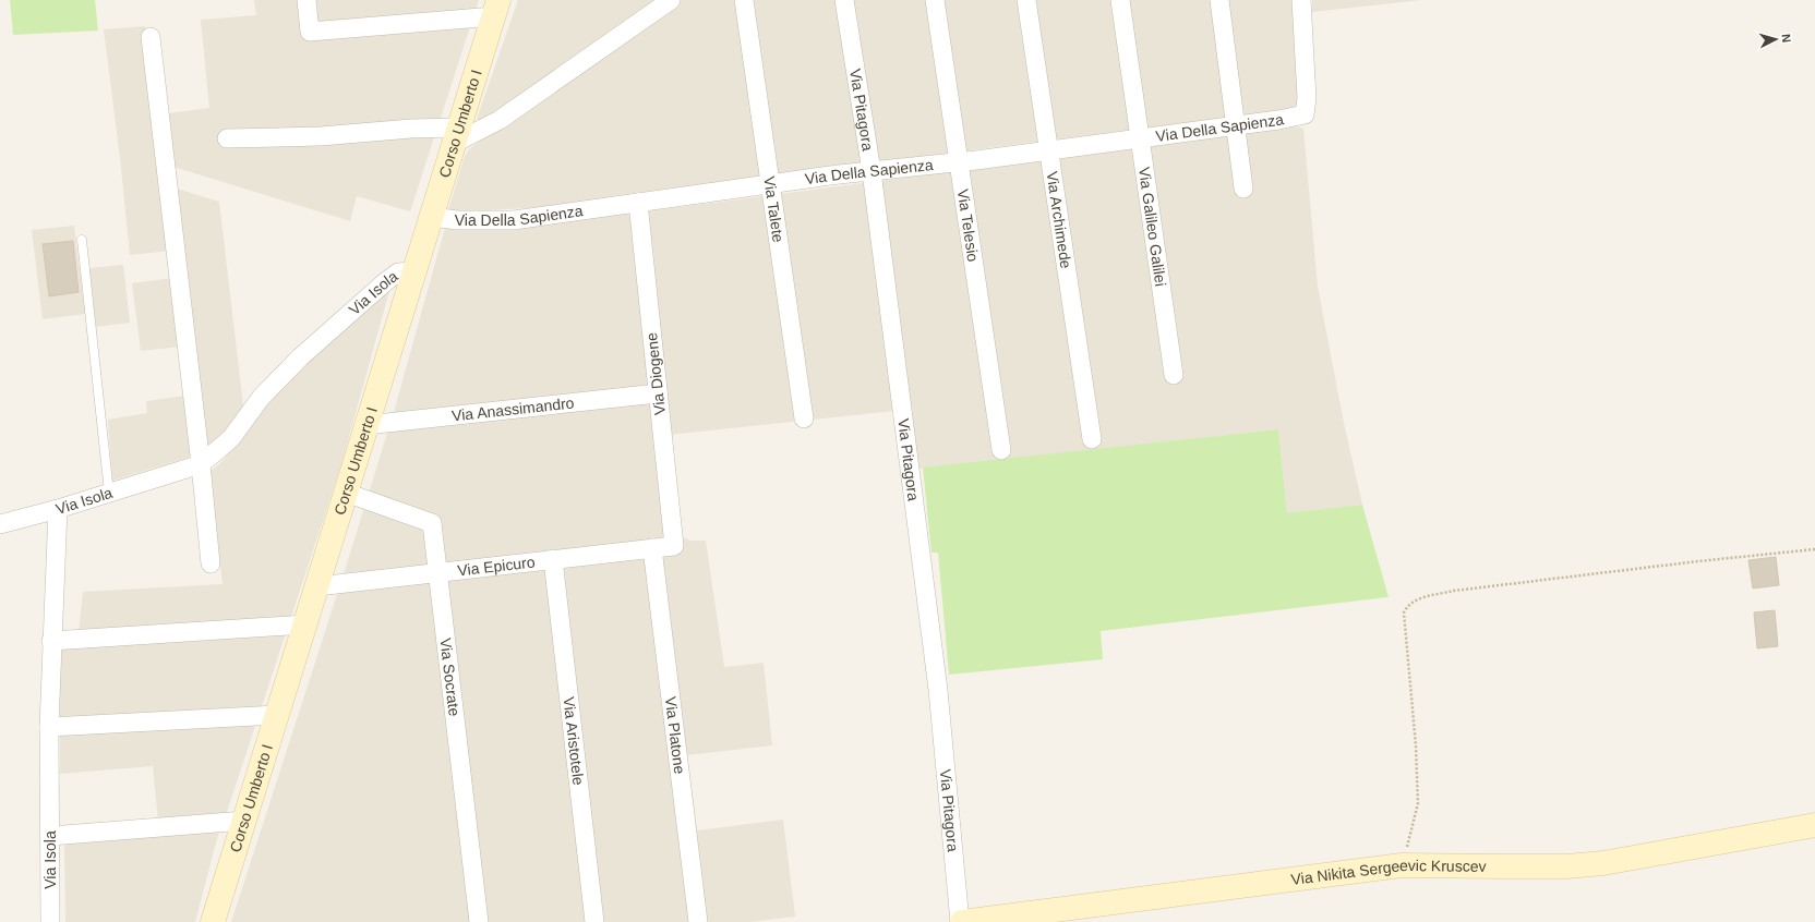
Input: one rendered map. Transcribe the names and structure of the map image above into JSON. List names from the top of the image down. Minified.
{"streets":{"street":["Via Pitagora","Corso Umberto I","Via Della Sapienza","Via Talete","Via Archimede","Via Telesio","Via Galileo Galilei","Via Isola","Via Diogene","Via Anassimandro","Via Epicuro","Via Socrate","Via Platone","Via Aristotele","Via Nikita Sergeevic Kruscev"]},"crossings":[["Via Pitagora","Via Della Sapienza"],["Via Pitagora","Via Nikita Sergeevic Kruscev"],["Corso Umberto I","Via Della Sapienza"],["Corso Umberto I","Via Isola"],["Corso Umberto I","Via Anassimandro"],["Corso Umberto I","Via Epicuro"],["Corso Umberto I","Via Socrate"],["Via Della Sapienza","Via Talete"],["Via Della Sapienza","Via Archimede"],["Via Della Sapienza","Via Telesio"],["Via Della Sapienza","Via Galileo Galilei"],["Via Della Sapienza","Via Diogene"],["Via Diogene","Via Anassimandro"],["Via Diogene","Via Epicuro"],["Via Epicuro","Via Socrate"],["Via Epicuro","Via Platone"],["Via Epicuro","Via Aristotele"]],"north":"right"}
